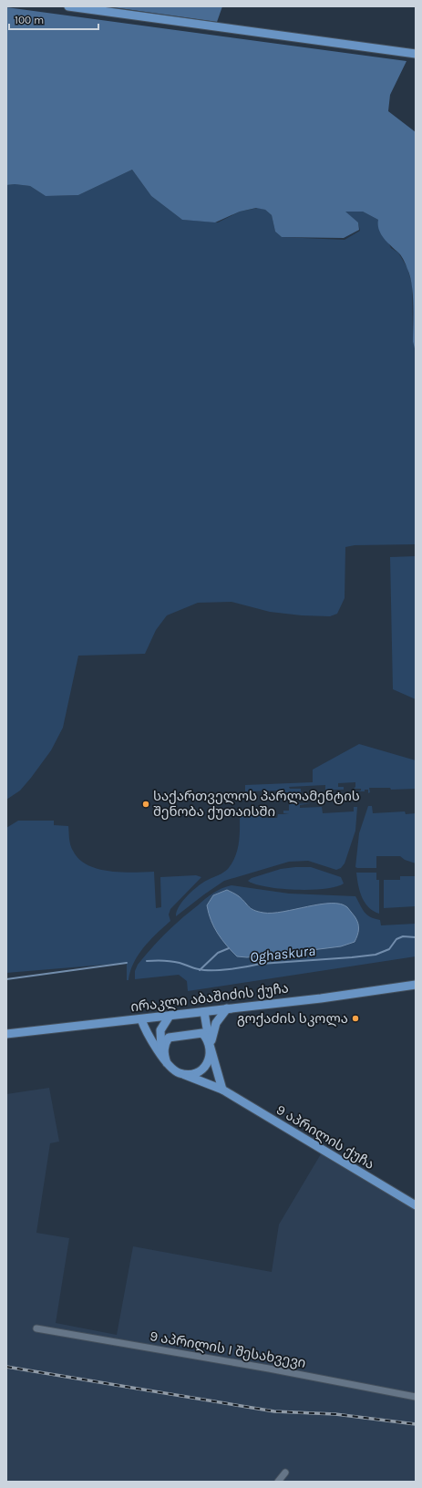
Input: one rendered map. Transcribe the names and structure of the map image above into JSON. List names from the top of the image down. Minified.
{"streets":{"main road":["ირაკლი აბაშიძის ქუჩა","9 აპრილის ქუჩა"],"street":["9 აპრილის I შესახვევი"]},"water":["Oghaskura"],"places":["საქართველოს პარლამენტის შენობა ქუთაისში","გოქაძის სკოლა"],"scale_bar":"100 m"}
